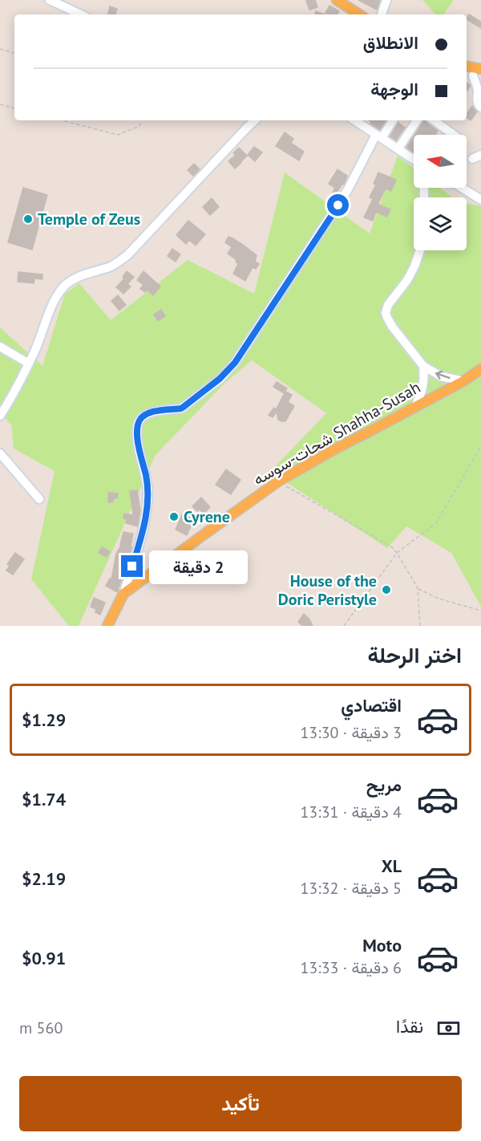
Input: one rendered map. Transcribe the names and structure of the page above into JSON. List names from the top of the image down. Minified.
{"streets":{"main road":["شحات-سوسه Shahha-Susah"]},"places":["Temple of Zeus","Cyrene","House of the Doric Peristyle"],"north":"left","page":{"banner":["الانطلاق","الوجهة"],"bubble":"2 دقيقة","heading":"اختر الرحلة","list":[{"name":"اقتصادي","note":"3 دقيقة · 13:30","value":"$1.29"},{"name":"مريح","note":"4 دقيقة · 13:31","value":"$1.74"},{"name":"XL","note":"5 دقيقة · 13:32","value":"$2.19"},{"name":"Moto","note":"6 دقيقة · 13:33","value":"$0.91"}],"pay":["نقدًا","560 m"],"buttons":"تأكيد"}}
